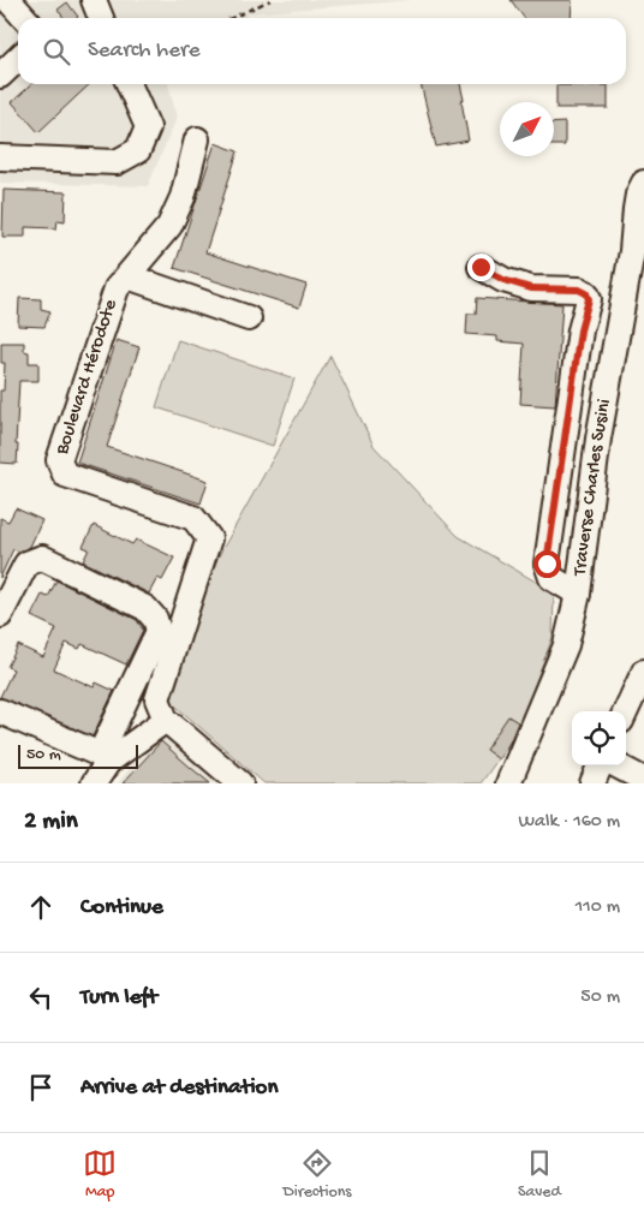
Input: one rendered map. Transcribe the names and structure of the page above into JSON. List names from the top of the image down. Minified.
{"streets":{"street":["Boulevard Hérodote","Traverse Charles Susini"]},"scale_bar":"50 m","north":"top right","page":{"search":"Search here","scale":"50 m","heading":["2 min","Walk · 160 m"],"list":[["Continue","110 m"],["Turn left","50 m"],"Arrive at destination"],"nav":["Map","Directions","Saved"]}}
